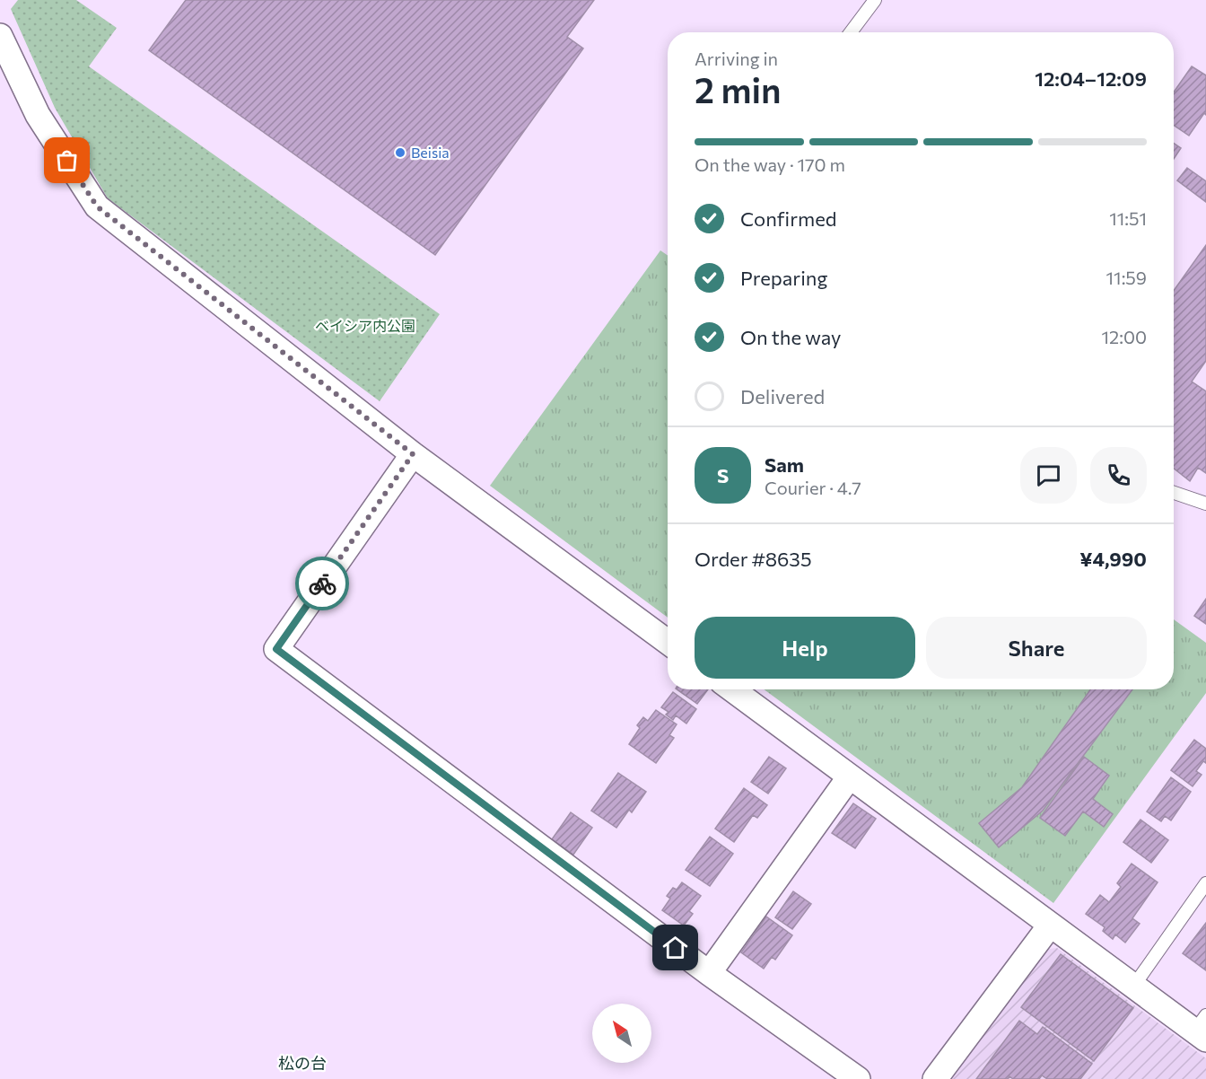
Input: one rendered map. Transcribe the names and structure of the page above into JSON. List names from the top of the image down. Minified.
{"districts":["松の台"],"parks":["ベイシア内公園"],"places":["Beisia"],"north":"top left","page":{"heading":["2 min","Arriving in","12:04–12:09"],"panel":["Sam","Courier · 4.7","Order #8635","¥4,990"],"bar":"On the way · 170 m","list":[["Confirmed","11:51"],["Preparing","11:59"],["On the way","12:00"],"Delivered"],"round":"S","buttons":["Help","Share"]}}
